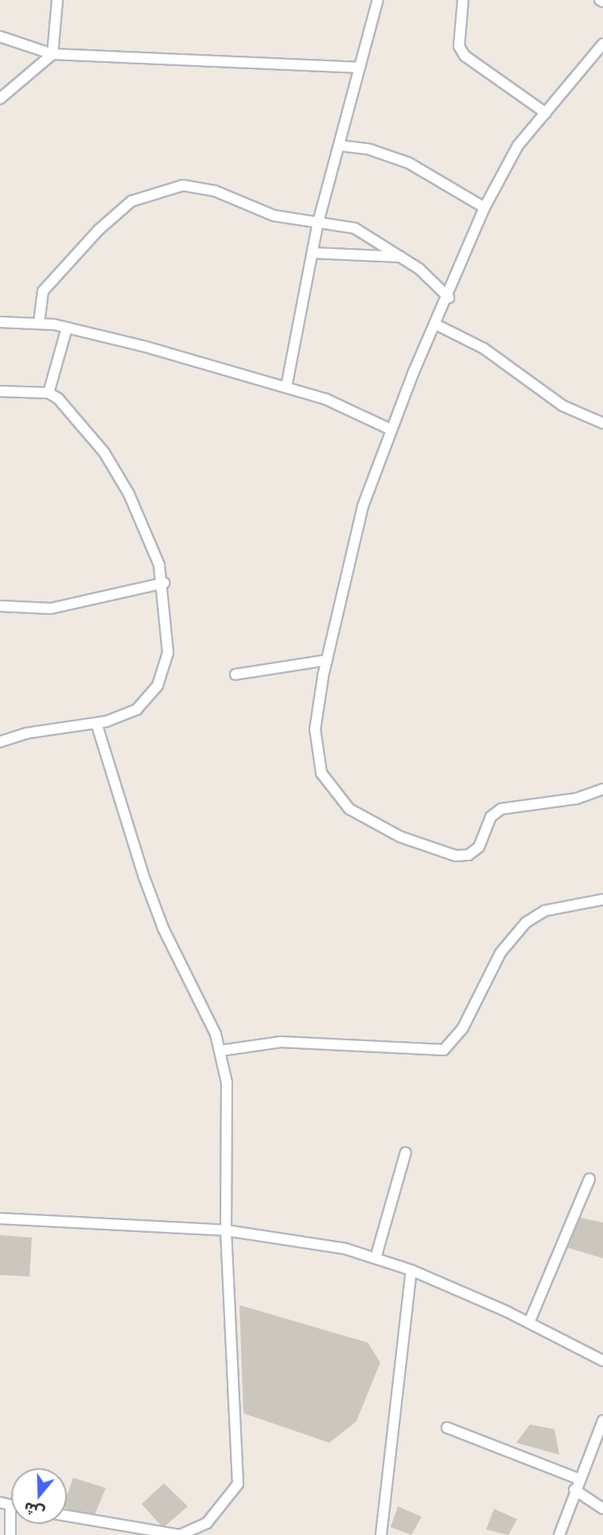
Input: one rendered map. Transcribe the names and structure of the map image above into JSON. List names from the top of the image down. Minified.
{"north":"bottom"}
